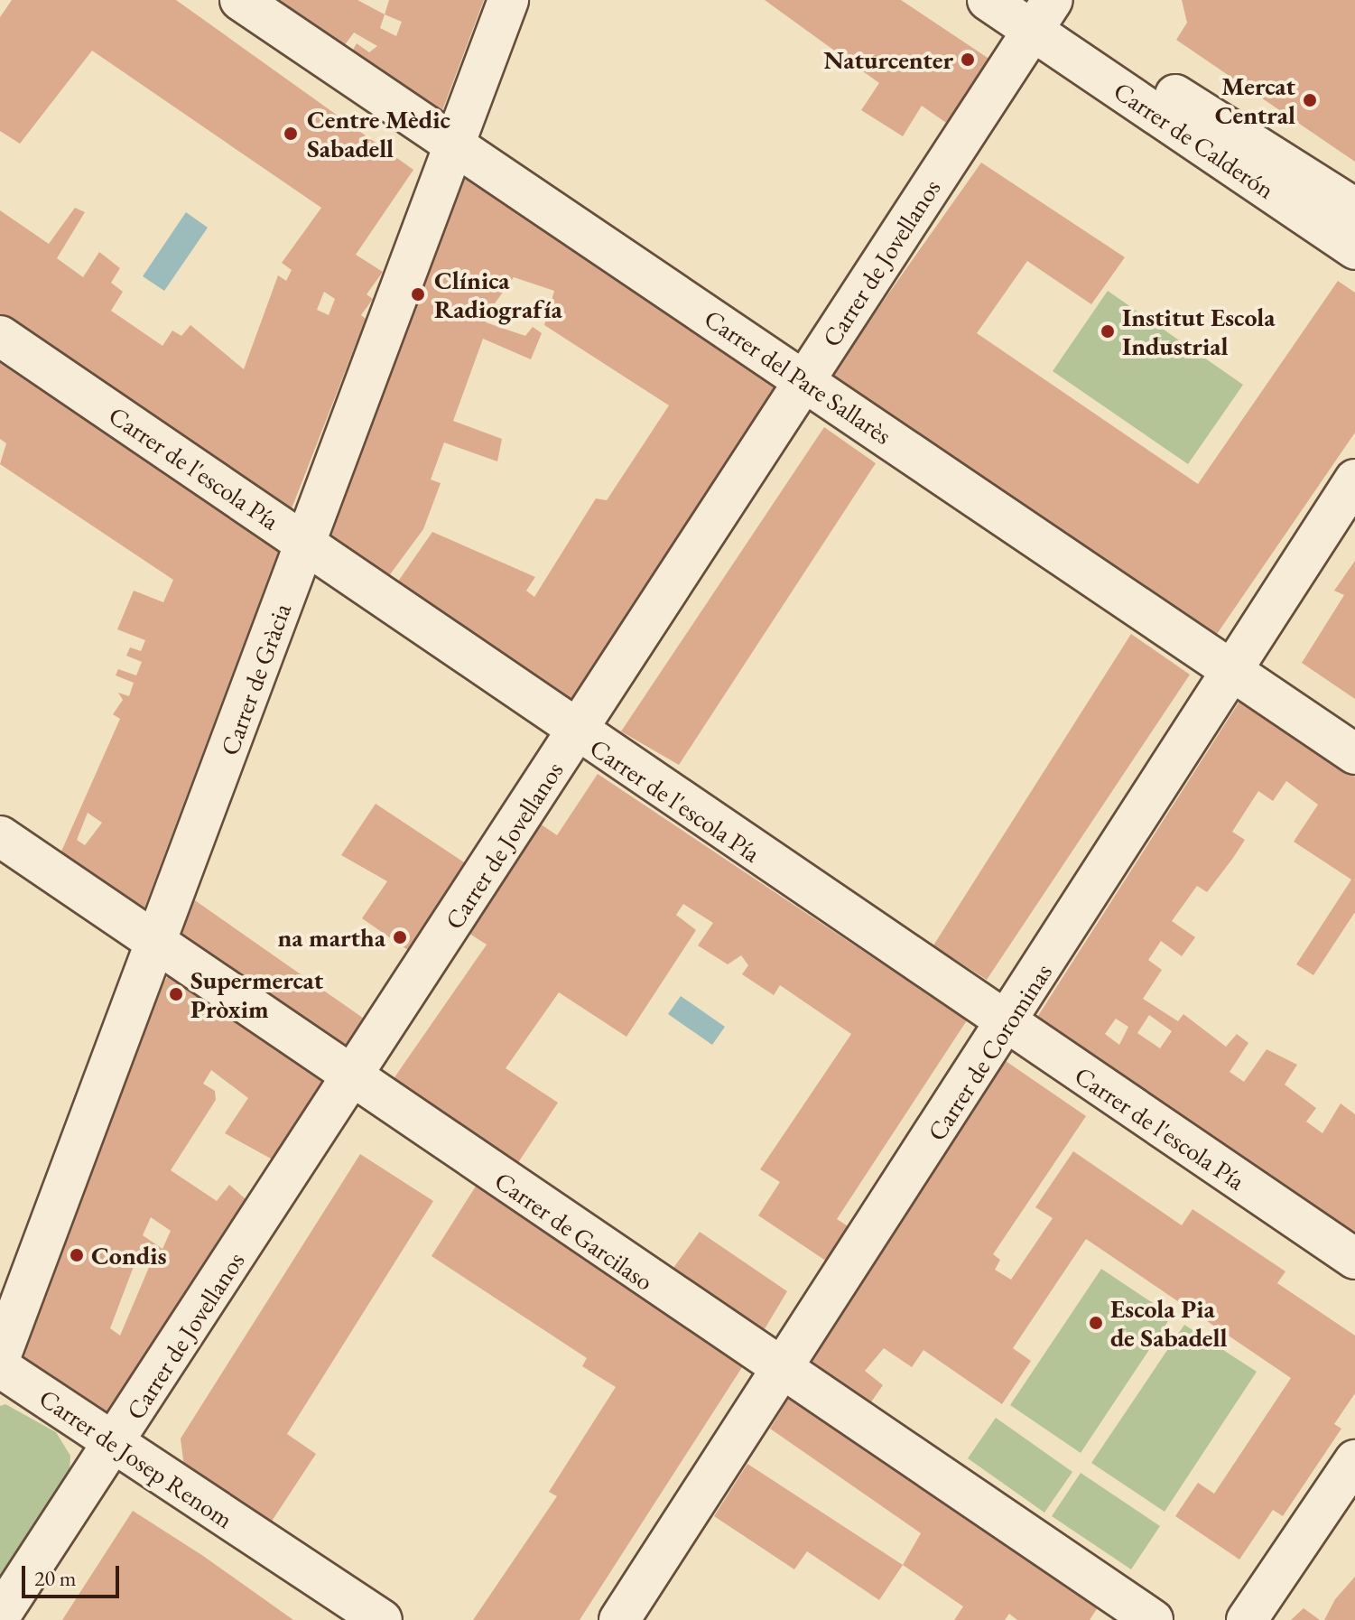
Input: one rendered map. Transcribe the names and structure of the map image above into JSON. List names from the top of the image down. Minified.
{"streets":{"street":["Carrer de Calderón","Carrer de Jovellanos","Carrer del Pare Sallarès","Carrer de l'escola Pía","Carrer de Gràcia","Carrer de Corominas","Carrer de Garcilaso","Carrer de Josep Renom"]},"crossings":[["Carrer de Calderón","Carrer de Jovellanos"],["Carrer de Jovellanos","Carrer del Pare Sallarès"],["Carrer de Jovellanos","Carrer de l'escola Pía"],["Carrer de Jovellanos","Carrer de Garcilaso"],["Carrer de Jovellanos","Carrer de Josep Renom"],["Carrer del Pare Sallarès","Carrer de Gràcia"],["Carrer del Pare Sallarès","Carrer de Corominas"],["Carrer de l'escola Pía","Carrer de Gràcia"],["Carrer de l'escola Pía","Carrer de Corominas"],["Carrer de Gràcia","Carrer de Garcilaso"],["Carrer de Corominas","Carrer de Garcilaso"]],"places":["Naturcenter","Mercat Central","Centre Mèdic Sabadell","Clínica Radiografía","Institut Escola Industrial","na martha","Supermercat Pròxim","Condis","Escola Pia de Sabadell"],"scale_bar":"20 m"}
